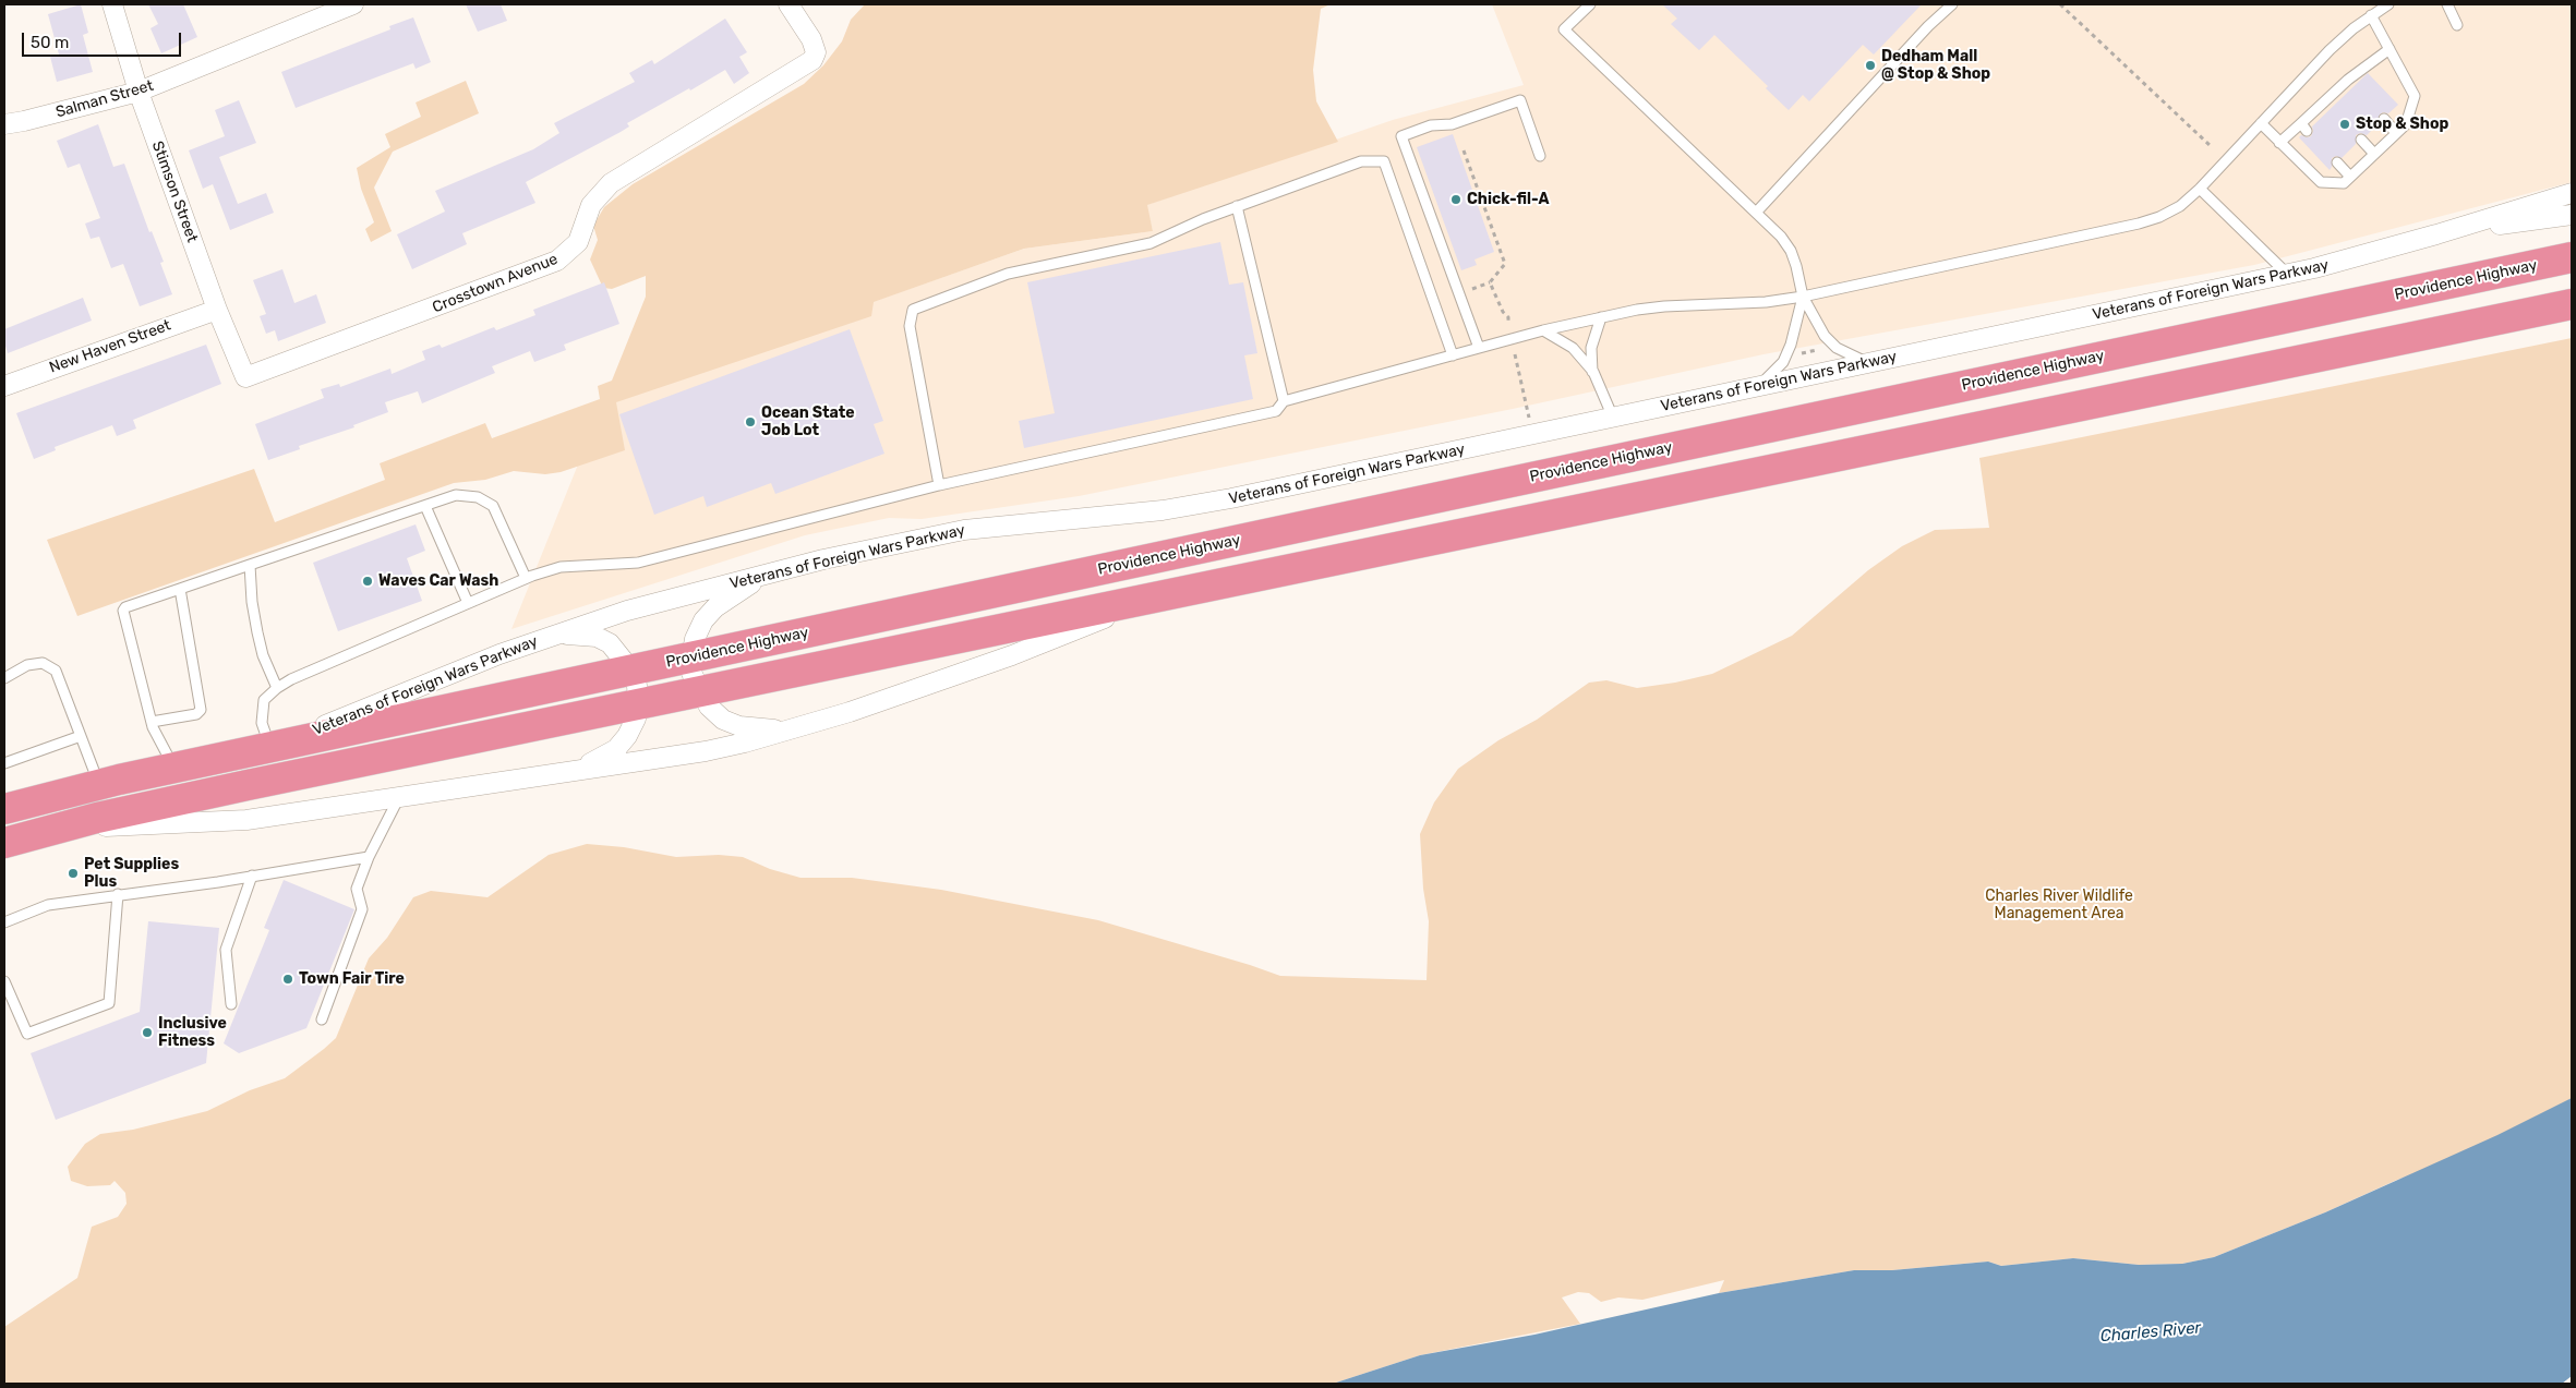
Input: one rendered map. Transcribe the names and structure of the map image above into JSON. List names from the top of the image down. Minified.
{"streets":{"highway":["Providence Highway","Veterans of Foreign Wars Parkway"],"street":["Salman Street","Stimson Street","Crosstown Avenue","New Haven Street"]},"crossings":[["Salman Street","Stimson Street"],["Stimson Street","Crosstown Avenue"],["Stimson Street","New Haven Street"],["Providence Highway","Veterans of Foreign Wars Parkway"]],"water":["Charles River"],"parks":["Charles River Wildlife Management Area"],"places":["Dedham Mall @ Stop & Shop","Stop & Shop","Chick-fil-A","Ocean State Job Lot","Waves Car Wash","Pet Supplies Plus","Town Fair Tire","Inclusive Fitness"],"scale_bar":"50 m"}
